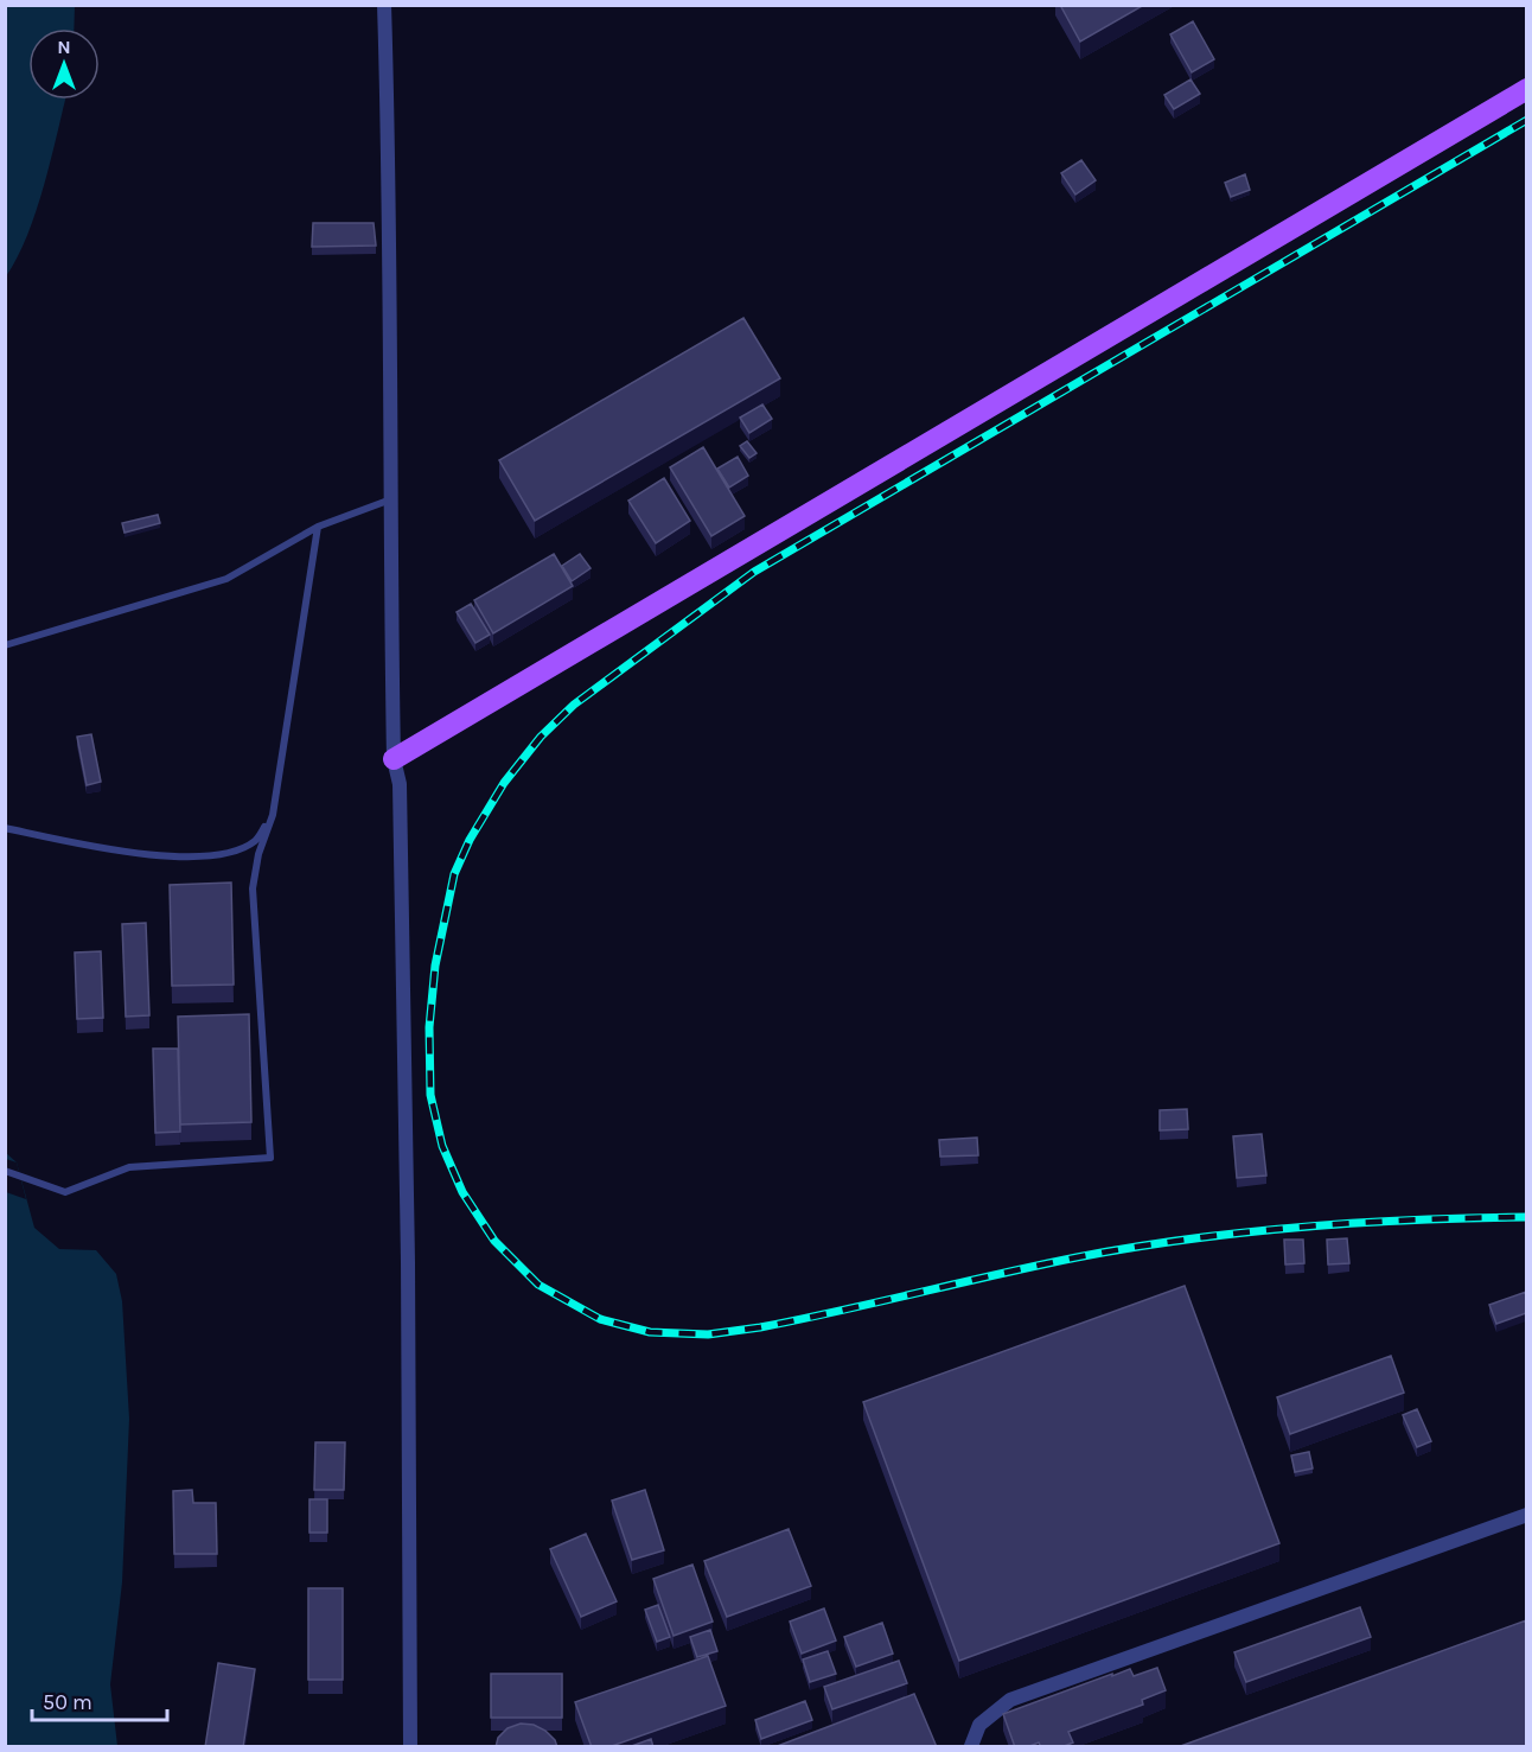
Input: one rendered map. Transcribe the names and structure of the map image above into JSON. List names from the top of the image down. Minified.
{"scale_bar":"50 m","north":"top"}
